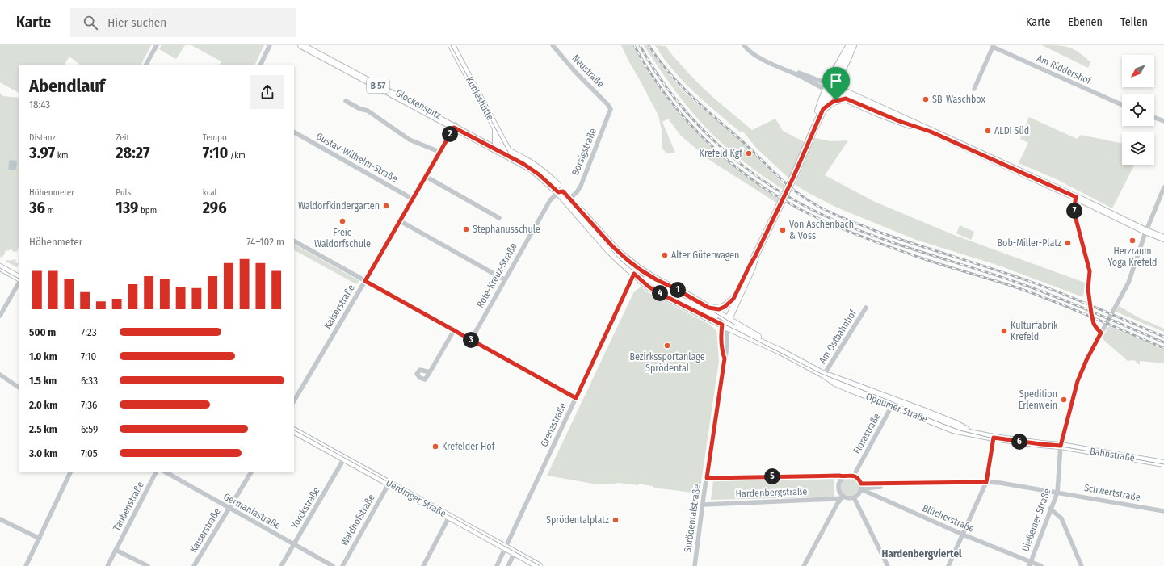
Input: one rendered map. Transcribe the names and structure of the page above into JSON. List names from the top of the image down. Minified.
{"streets":{"main road":["B 57","Kuhleshütte","Glockenspitz","Oppumer Straße","Bahnstraße","Uerdinger Straße"],"street":["Am Riddershof","Neustraße","Borsigstraße","Gustav-Wilhelm-Straße","Rote-Kreuz-Straße","Kaiserstraße","Am Ostbahnhof","Grenzstraße","Florastraße","Hardenbergstraße","Schwertstraße","Taubenstraße","Yorckstraße","Germaniastraße","Sprödentalstraße","Blücherstraße","Waldhofstraße","Dießemer Straße"]},"crossings":[["Neustraße","Borsigstraße"],["B 57","Glockenspitz"],["B 57","Oppumer Straße"],["B 57","Grenzstraße"],["Kuhleshütte","Glockenspitz"],["Glockenspitz","Borsigstraße"],["Glockenspitz","Rote-Kreuz-Straße"],["Glockenspitz","Kaiserstraße"],["Glockenspitz","Oppumer Straße"],["Glockenspitz","Grenzstraße"],["Gustav-Wilhelm-Straße","Kaiserstraße"],["Kaiserstraße","Germaniastraße"],["Am Ostbahnhof","Oppumer Straße"],["Oppumer Straße","Grenzstraße"],["Oppumer Straße","Florastraße"],["Oppumer Straße","Bahnstraße"],["Oppumer Straße","Sprödentalstraße"],["Oppumer Straße","Dießemer Straße"],["Grenzstraße","Uerdinger Straße"],["Florastraße","Hardenbergstraße"],["Florastraße","Blücherstraße"],["Bahnstraße","Dießemer Straße"],["Hardenbergstraße","Sprödentalstraße"],["Hardenbergstraße","Blücherstraße"],["Schwertstraße","Dießemer Straße"],["Uerdinger Straße","Yorckstraße"],["Uerdinger Straße","Waldhofstraße"],["Yorckstraße","Germaniastraße"],["Blücherstraße","Dießemer Straße"]],"districts":["Hardenbergviertel"],"places":["SB-Waschbox","ALDI Süd","Krefeld Kgf","Waldorfkindergarten","Freie Waldorfschule","Stephanusschule","Von Aschenbach & Voss","Herzraum Yoga Krefeld","Bob-Miller-Platz","Alter Güterwagen","Kulturfabrik Krefeld","Bezirkssportanlage Sprödental","Spedition Erlenwein","Krefelder Hof","Sprödentalplatz"],"north":"bottom left","page":{"header":"Karte","search":"Hier suchen","nav":["Karte","Ebenen","Teilen"],"heading":["Abendlauf","18:43"],"stats":[["Distanz","3.97 km"],["Zeit","28:27"],["Tempo","7:10 /km"],["Höhenmeter","36 m"],["Puls","139 bpm"],["kcal","296"]],"pins":["2","7","1","4","3","6","5"],"chart":["Höhenmeter","74–102 m"],"list":[{"name":"500 m","note":"7:23"},{"name":"1.0 km","note":"7:10"},{"name":"1.5 km","note":"6:33"},{"name":"2.0 km","note":"7:36"},{"name":"2.5 km","note":"6:59"},{"name":"3.0 km","note":"7:05"}]}}
